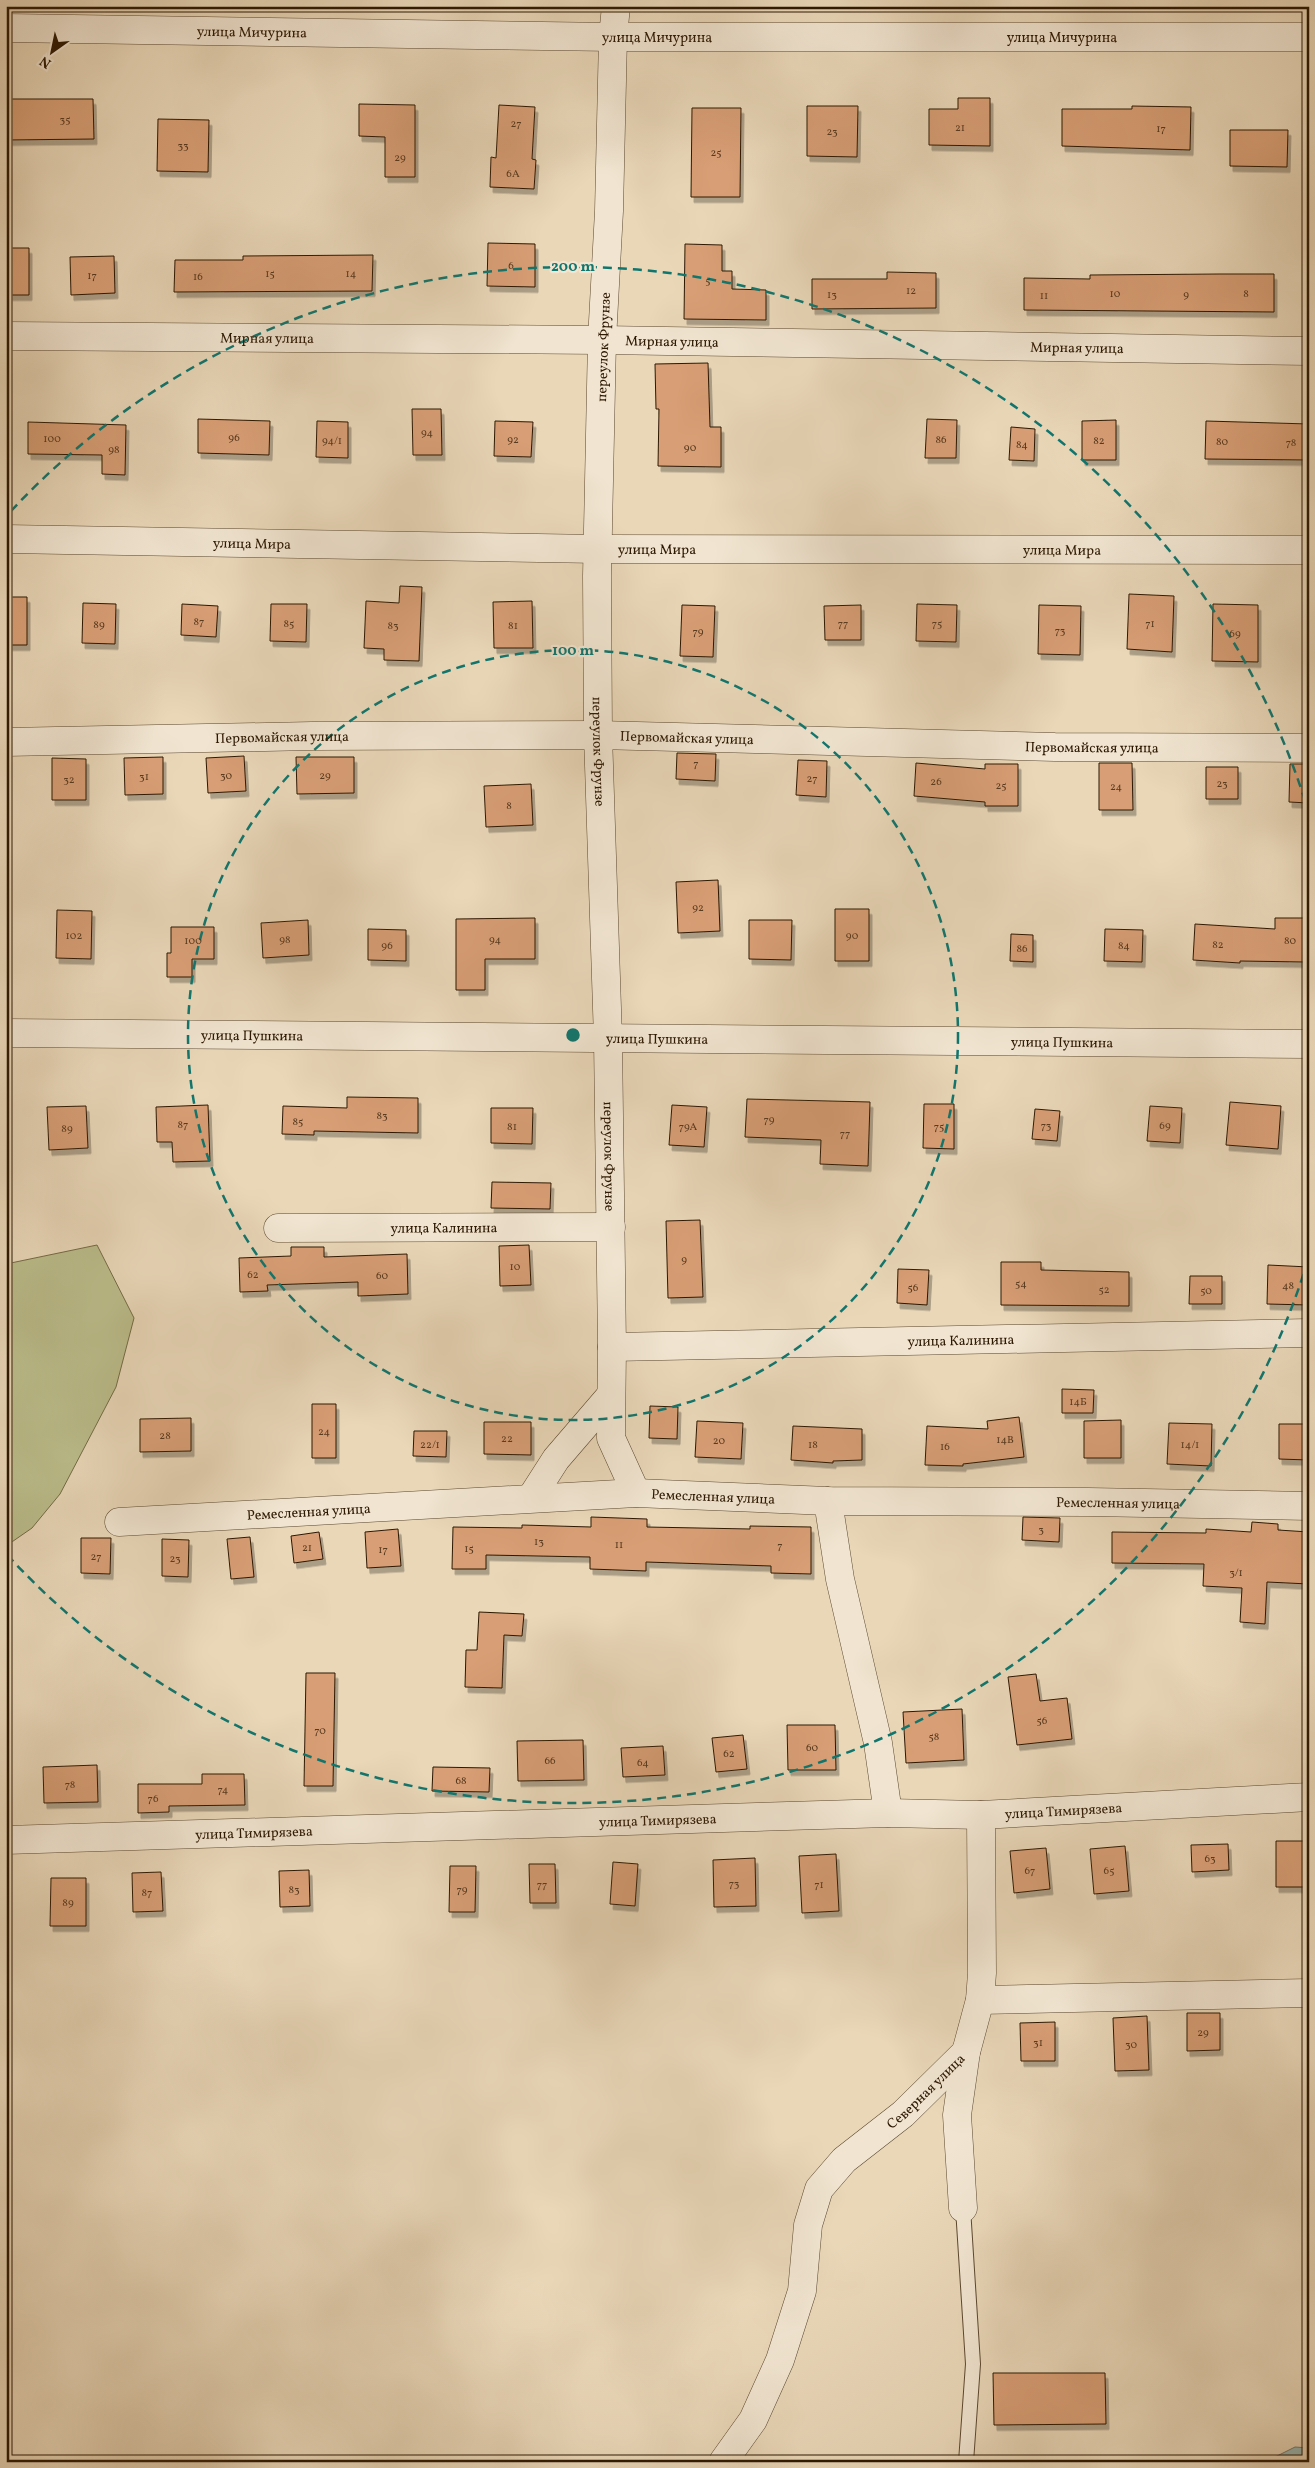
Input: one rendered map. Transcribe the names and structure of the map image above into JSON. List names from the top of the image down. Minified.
{"streets":{"street":["улица Мичурина","Мирная улица","переулок Фрунзе","улица Мира","Первомайская улица","улица Пушкина","улица Калинина","Ремесленная улица","улица Тимирязева","Северная улица"]},"crossings":[["улица Мичурина","переулок Фрунзе"],["Мирная улица","переулок Фрунзе"],["переулок Фрунзе","улица Мира"],["переулок Фрунзе","Первомайская улица"],["переулок Фрунзе","улица Пушкина"],["переулок Фрунзе","улица Калинина"],["переулок Фрунзе","Ремесленная улица"],["улица Тимирязева","Северная улица"]],"house_numbers":["35","27","21","17","23","33","25","29","6А","6","15","14","17","16","5","12","10","8","13","9","11","94","96","100","92","86","94/1","82","80","78","84","90","98","87","85","77","75","71","89","83","81","73","79","69","7","30","29","31","27","32","26","23","25","24","8","92","102","90","98","94","100","80","82","96","84","86","83","79","85","87","73","69","81","79А","75","89","77","9","10","62","60","54","48","56","52","50","14Б","24","28","22","14В","20","22/1","18","14/1","16","3","13","11","7","21","15","17","27","23","3/1","56","70","58","60","62","66","64","68","78","74","76","63","67","65","73","77","71","83","79","87","89","29","31","30"],"north":"bottom left","rings":["200 m","100 m"]}
